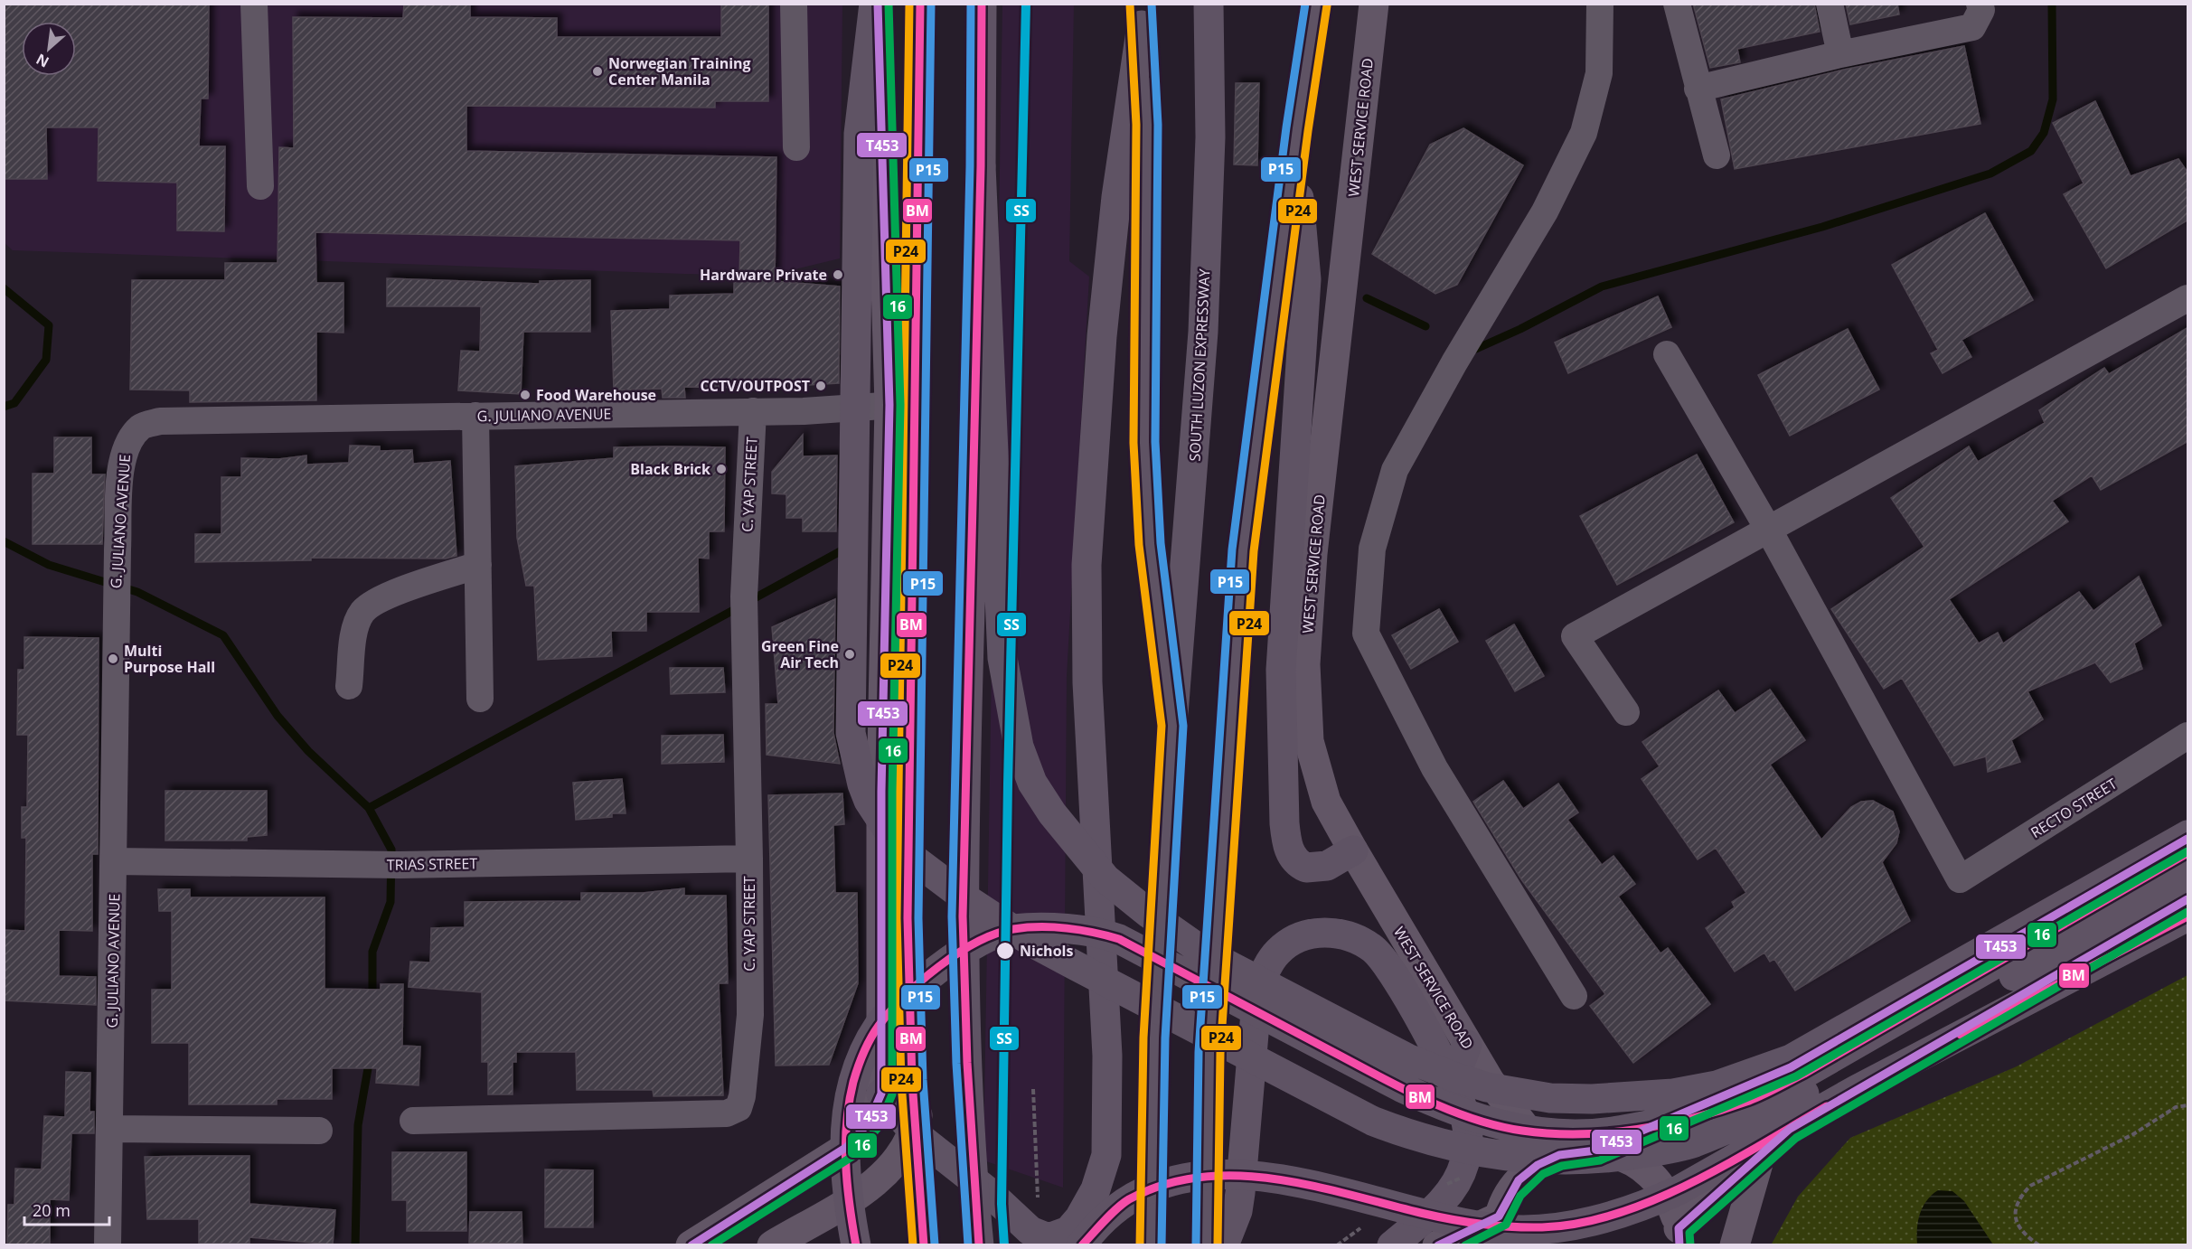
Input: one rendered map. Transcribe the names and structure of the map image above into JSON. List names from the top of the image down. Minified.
{"streets":{"highway":["SOUTH LUZON EXPRESSWAY"],"main road":["WEST SERVICE ROAD"],"street":["G. JULIANO AVENUE","C. YAP STREET","RECTO STREET","TRIAS STREET"]},"crossings":[["G. JULIANO AVENUE","C. YAP STREET"],["G. JULIANO AVENUE","TRIAS STREET"],["C. YAP STREET","TRIAS STREET"]],"places":["Norwegian Training Center Manila","Hardware Private","CCTV/OUTPOST","Food Warehouse","Black Brick","Green Fine Air Tech","Multi Purpose Hall","Nichols"],"lines":["transit line SS","transit line BM","transit line P24","transit line P15","transit line T453","transit line 16"],"scale_bar":"20 m","north":"bottom left"}
